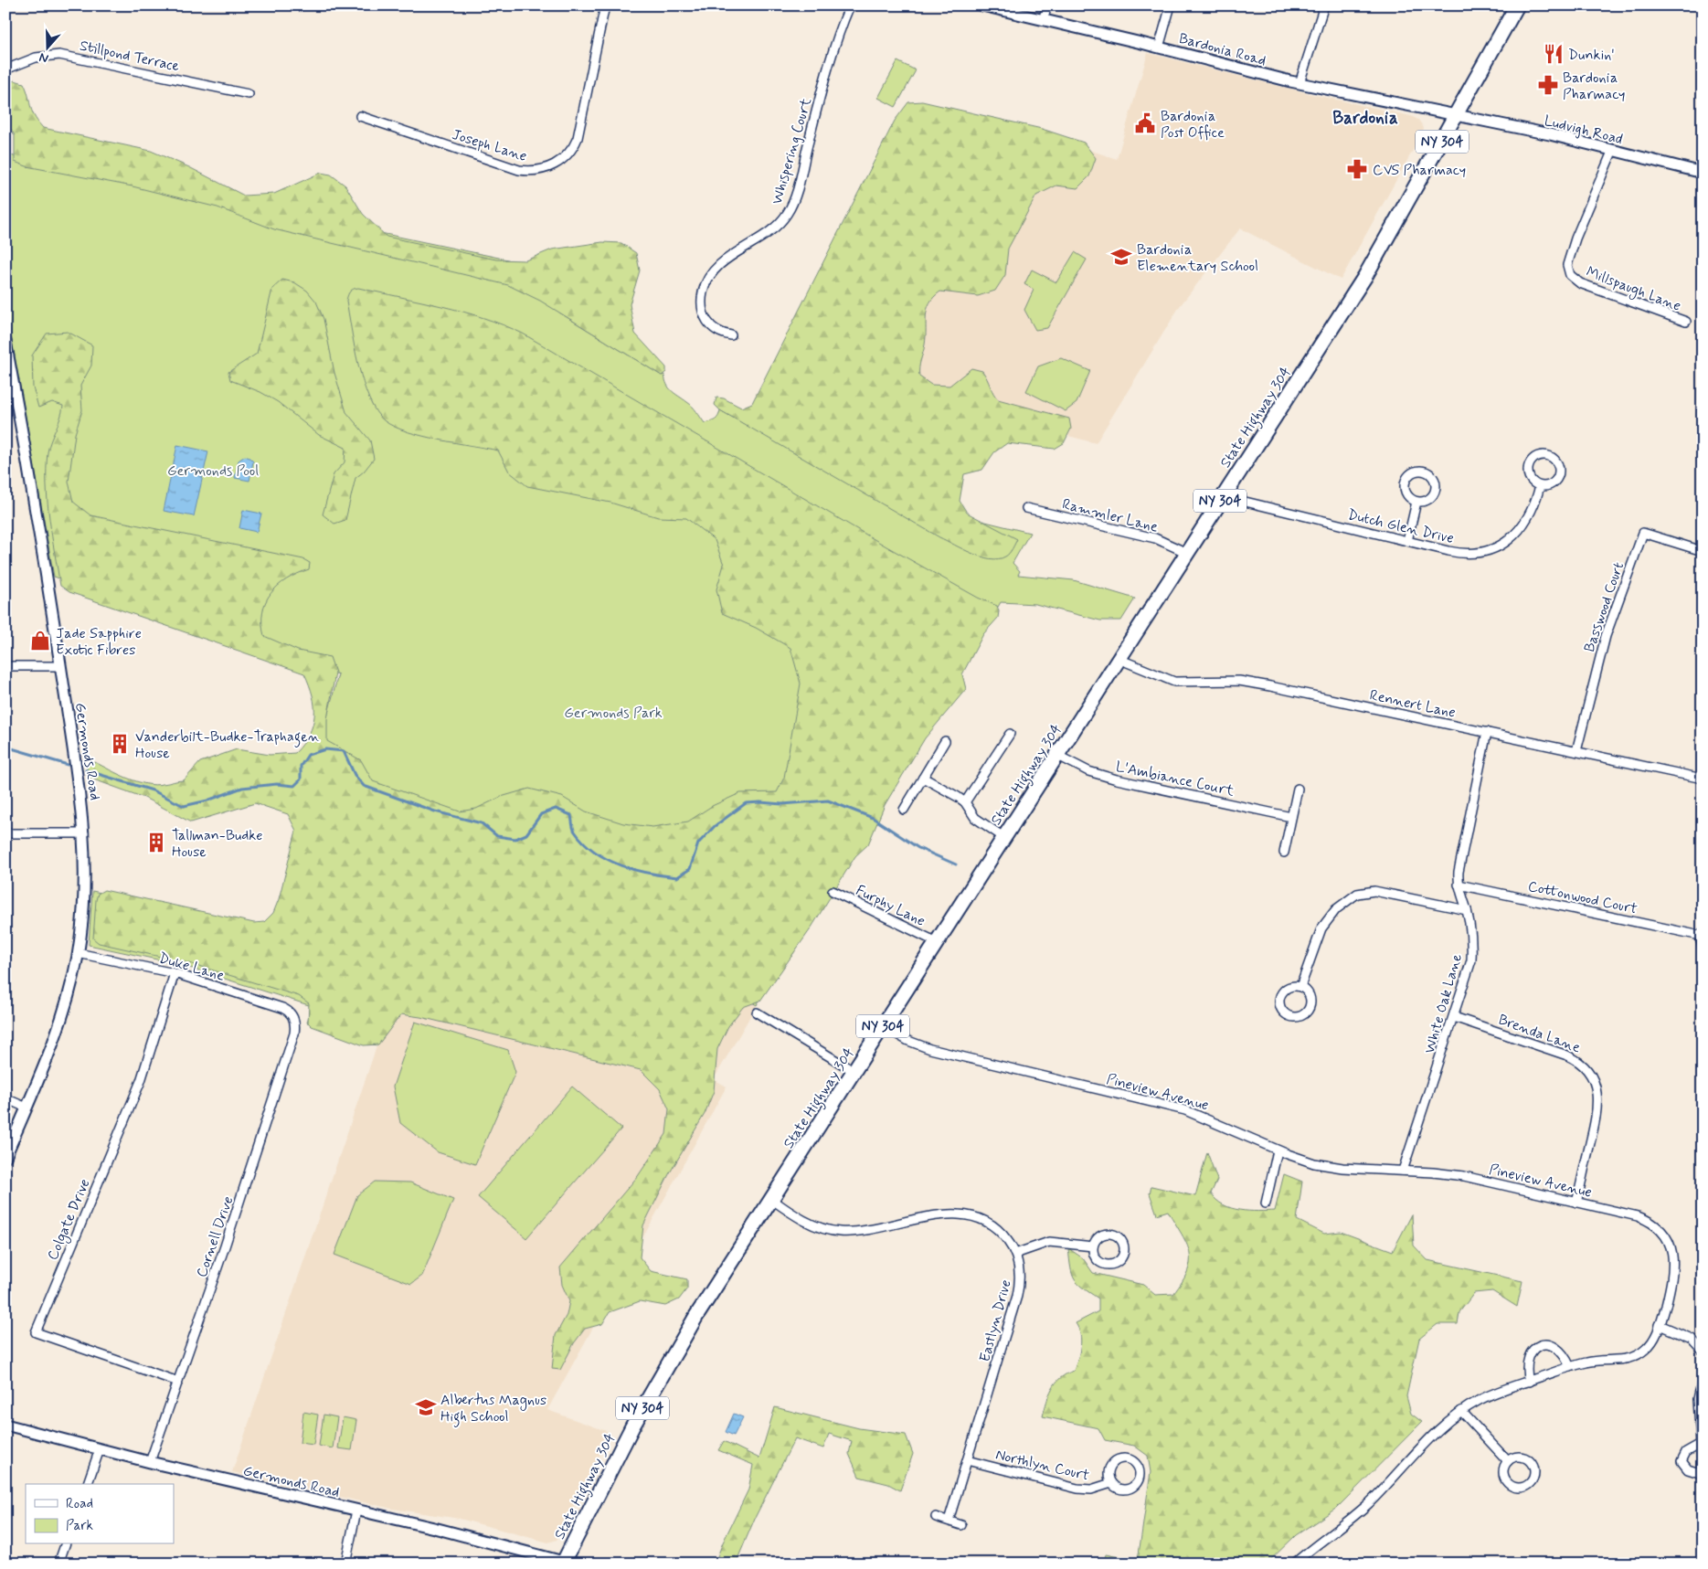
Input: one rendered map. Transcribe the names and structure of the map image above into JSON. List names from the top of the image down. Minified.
{"streets":{"main road":["NY 304","State Highway 304"],"street":["Bardonia Road","Stillpond Terrace","Ludvigh Road","Joseph Lane","Whispering Court","Millspaugh Lane","Rammler Lane","Dutch Glen Drive","Basswood Court","Rennert Lane","Germonds Road","L'Ambiance Court","Cottonwood Court","Furphy Lane","Duke Lane","White Oak Lane","Brenda Lane","Pineview Avenue","Colgate Drive","Cornell Drive","Eastlyn Drive","Northlyn Court"]},"crossings":[["Bardonia Road","Ludvigh Road"],["Bardonia Road","State Highway 304"],["Ludvigh Road","Millspaugh Lane"],["Ludvigh Road","State Highway 304"],["State Highway 304","Rammler Lane"],["State Highway 304","Dutch Glen Drive"],["State Highway 304","Rennert Lane"],["State Highway 304","Germonds Road"],["State Highway 304","L'Ambiance Court"],["State Highway 304","Furphy Lane"],["State Highway 304","Pineview Avenue"],["State Highway 304","Eastlyn Drive"],["Basswood Court","Rennert Lane"],["Rennert Lane","White Oak Lane"],["Germonds Road","Duke Lane"],["Germonds Road","Cornell Drive"],["Cottonwood Court","White Oak Lane"],["Duke Lane","Colgate Drive"],["Duke Lane","Cornell Drive"],["White Oak Lane","Brenda Lane"],["White Oak Lane","Pineview Avenue"],["Brenda Lane","Pineview Avenue"],["Colgate Drive","Cornell Drive"],["Eastlyn Drive","Northlyn Court"]],"districts":["Bardonia"],"parks":["Germonds Pool","Germonds Park"],"places":{"restaurant":["Dunkin'"],"pharmacy":["Bardonia Pharmacy","CVS Pharmacy"],"public building":["Bardonia Post Office"],"school or university":["Bardonia Elementary School","Albertus Magnus High School"],"shop":["Jade Sapphire Exotic Fibres"],"building":["Vanderbilt-Budke-Traphagen House","Tallman-Budke House"]},"legend":["Road","Park"],"north":"bottom"}
